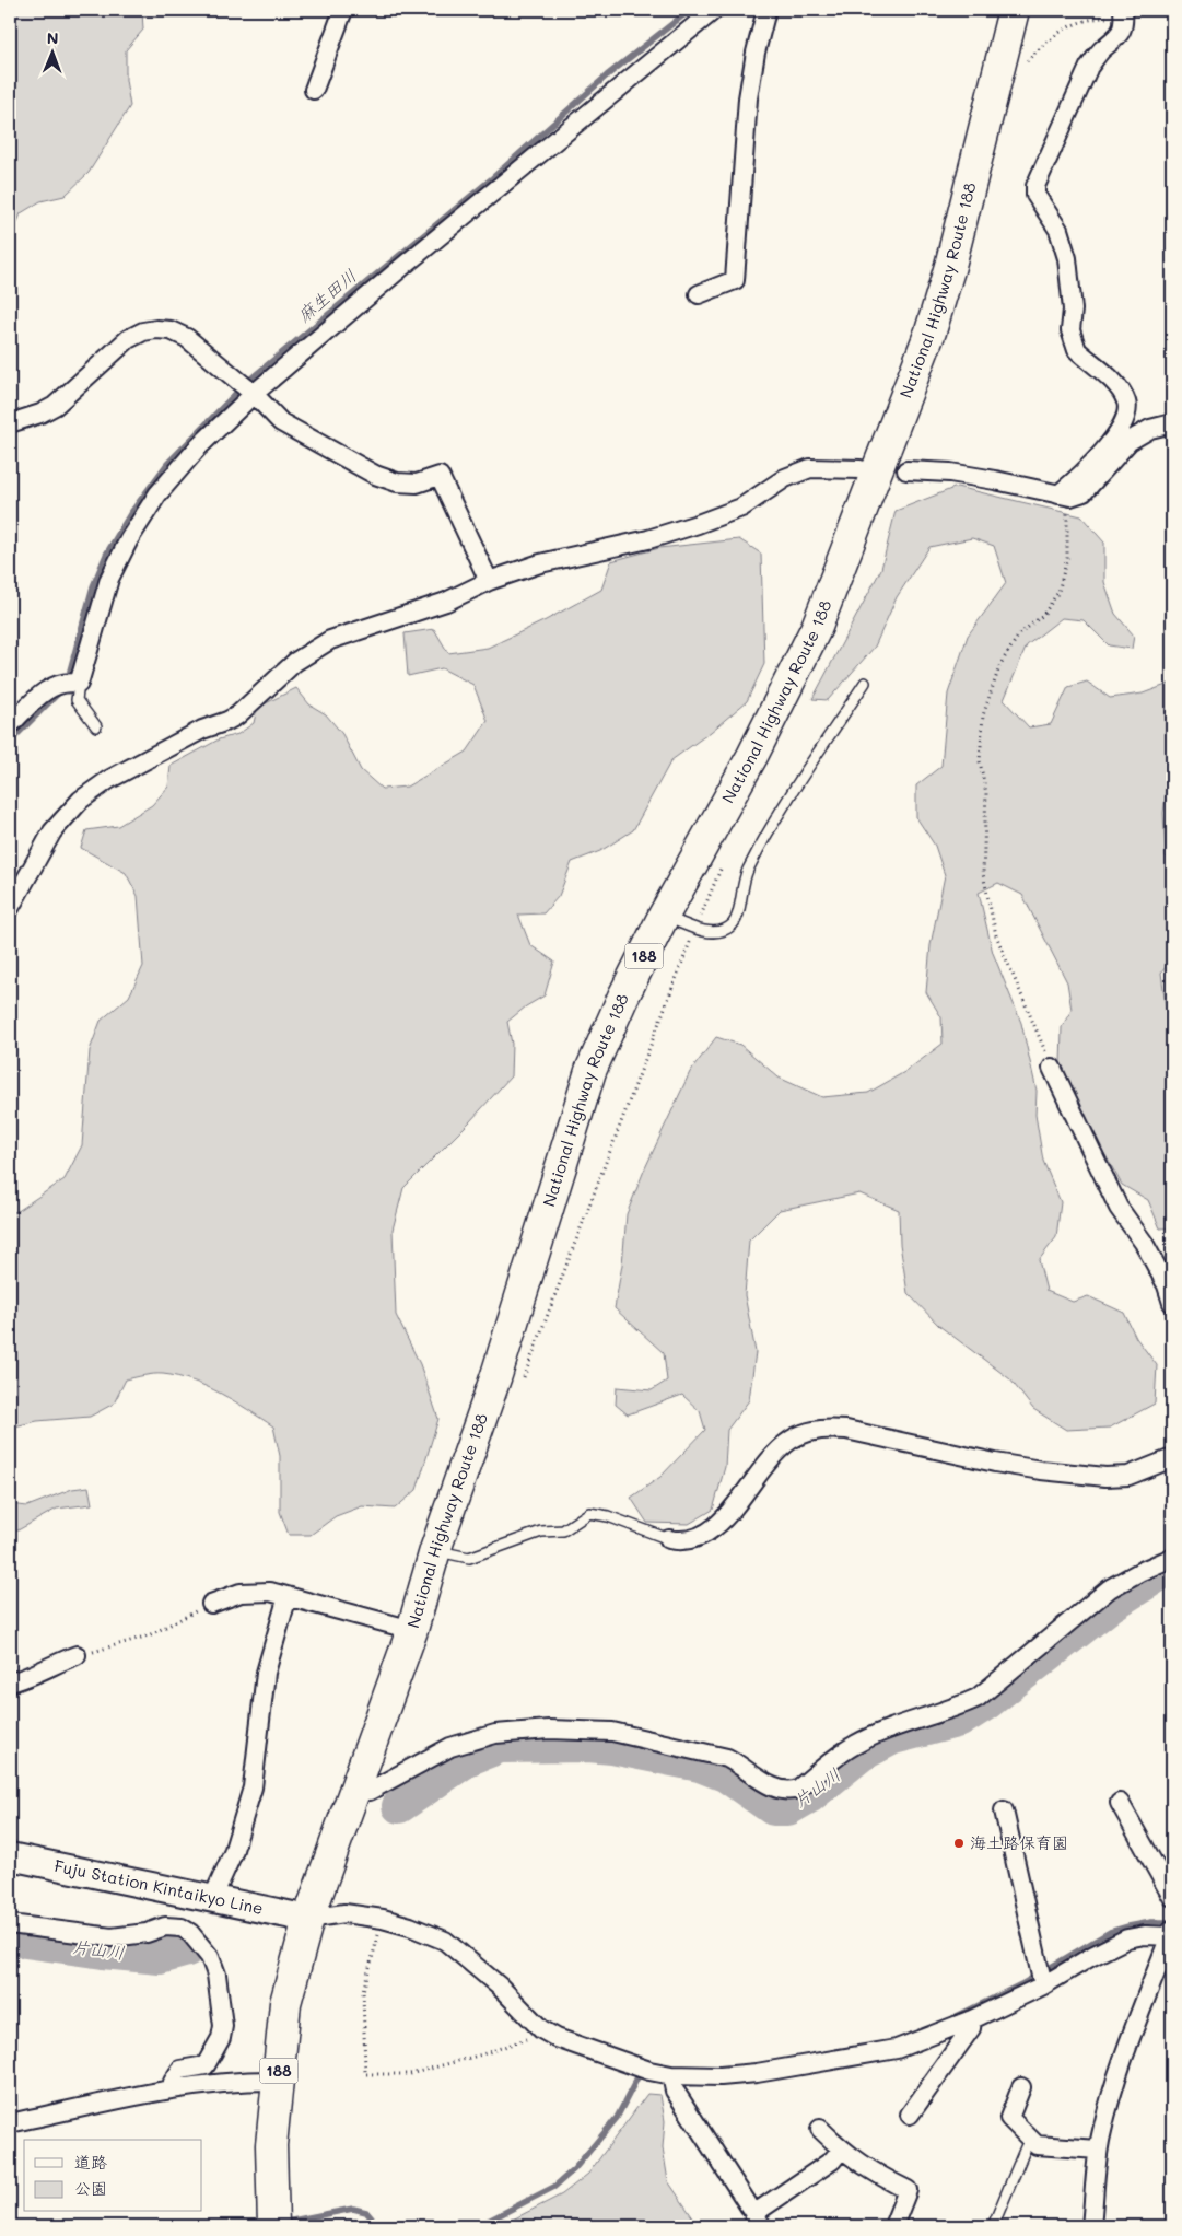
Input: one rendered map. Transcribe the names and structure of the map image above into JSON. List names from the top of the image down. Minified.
{"streets":{"highway":["National Highway Route 188","188"],"main road":["Fuju Station Kintaikyo Line"]},"crossings":[["National Highway Route 188","Fuju Station Kintaikyo Line"]],"water":["麻生田川","片山川"],"places":["海土路保育園"],"legend":["道路","公園"],"north":"top"}
